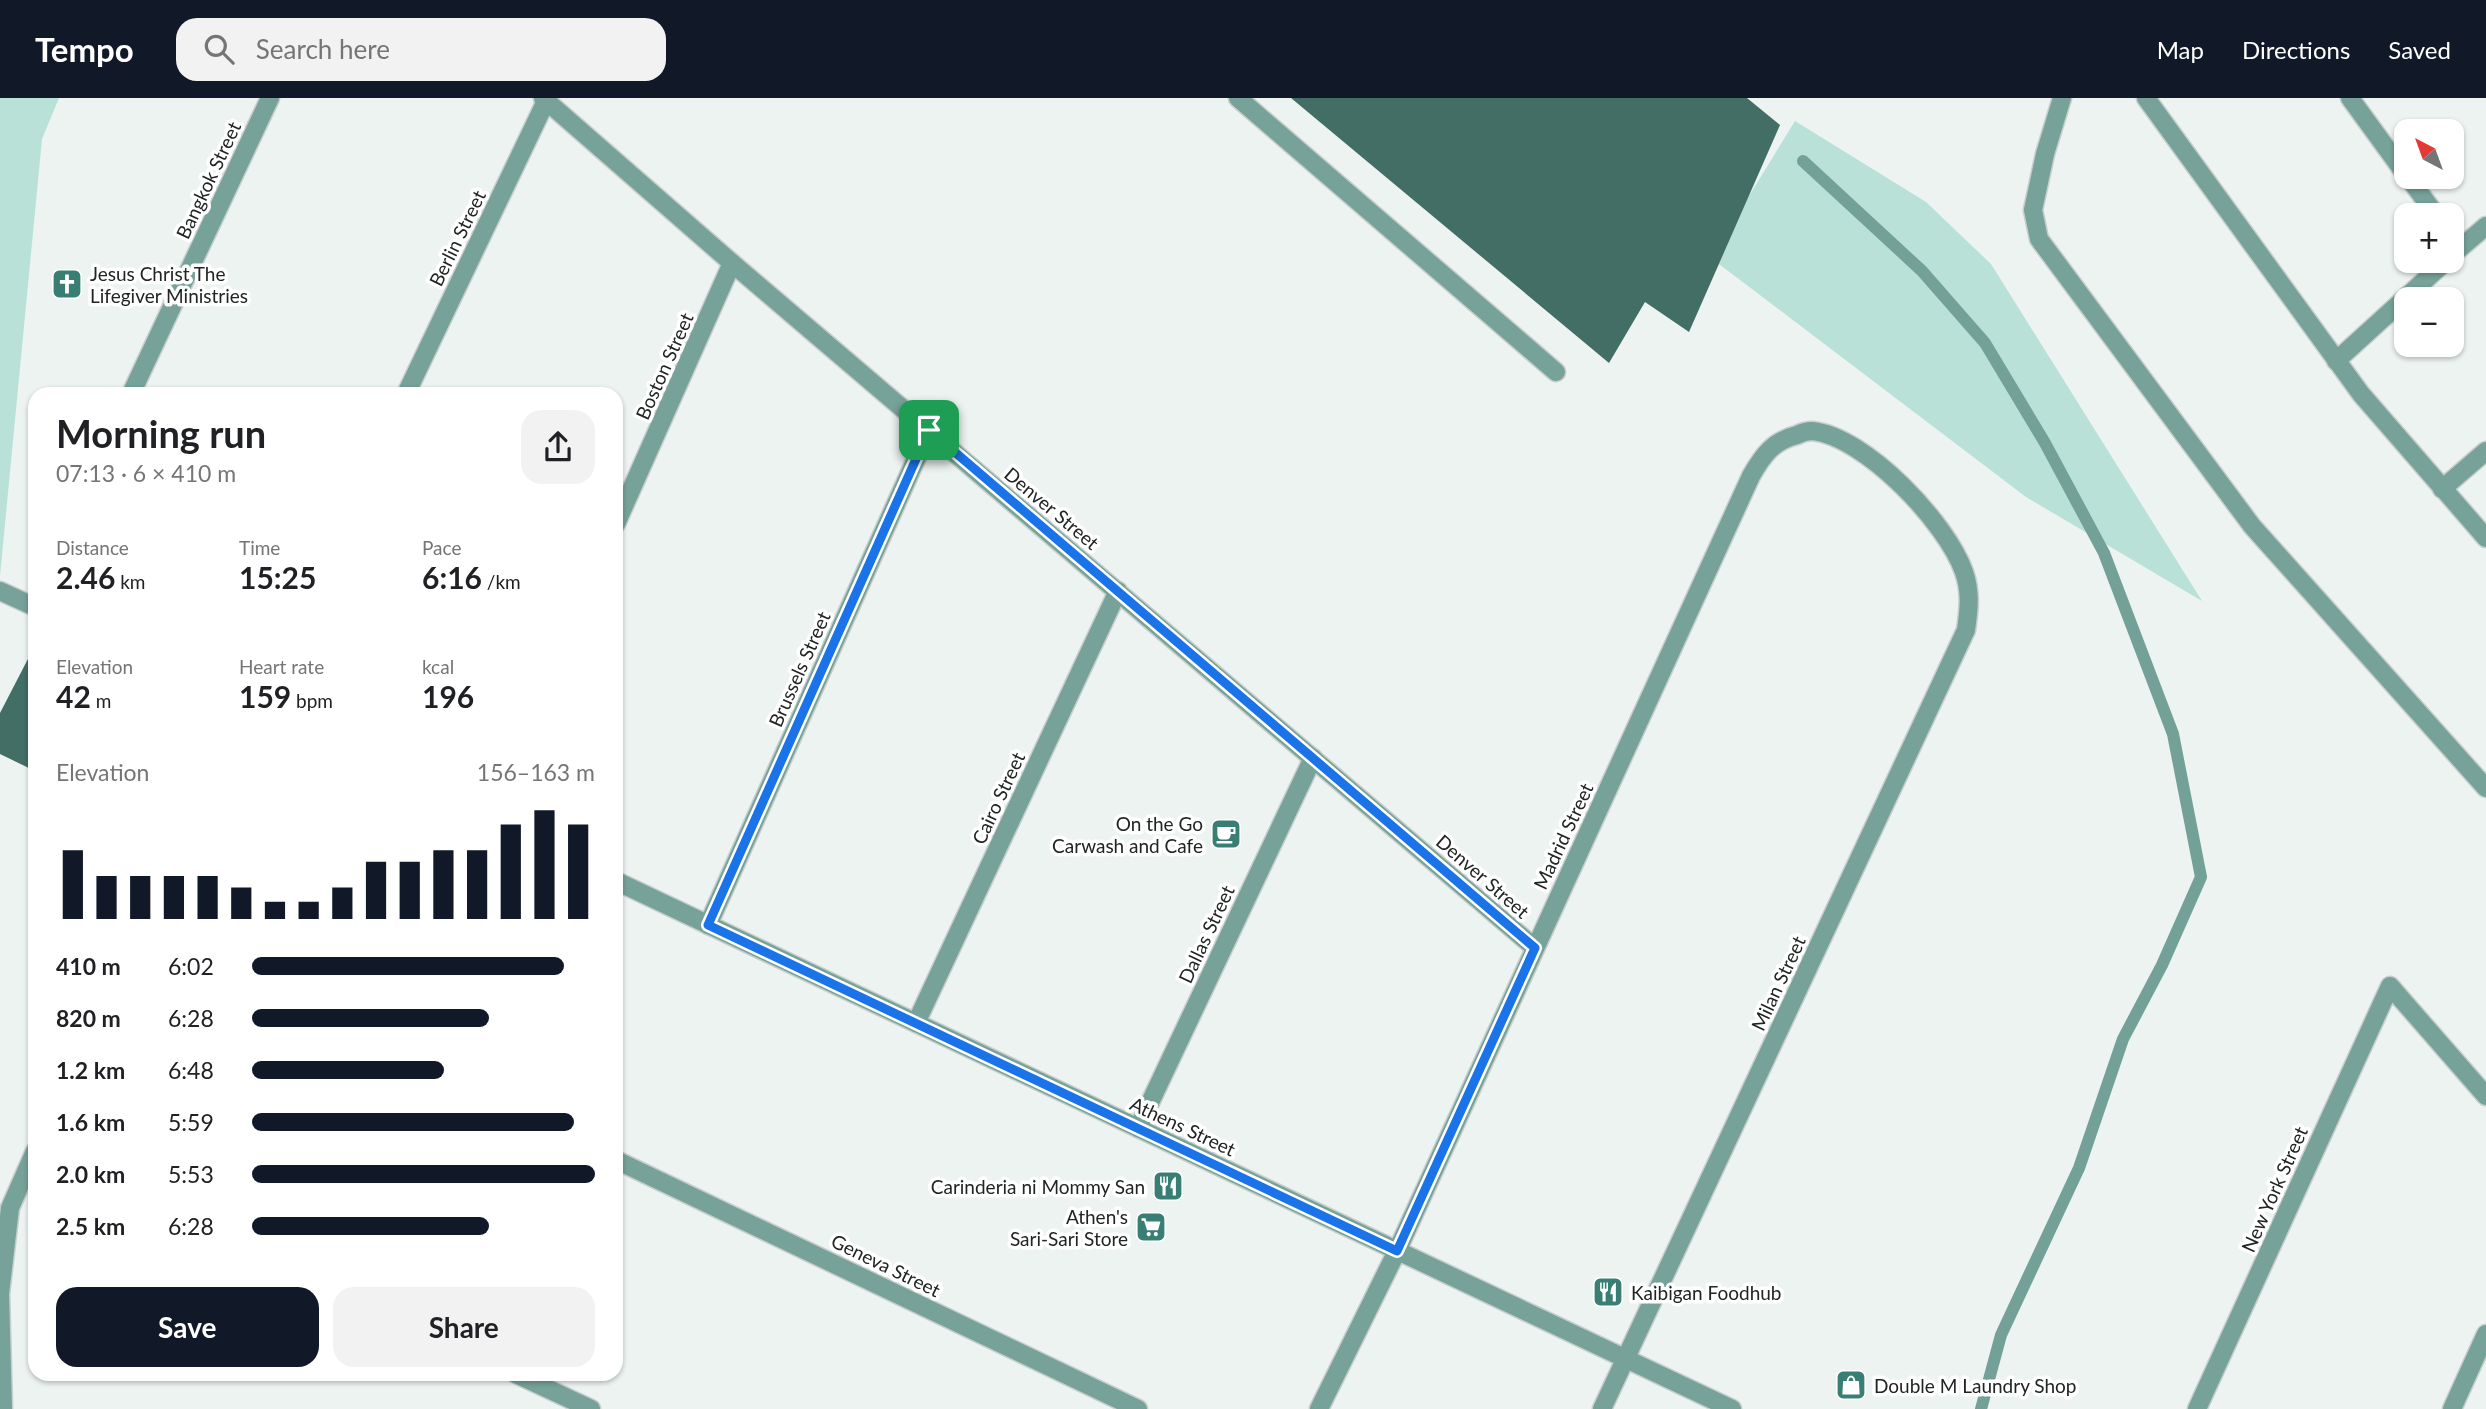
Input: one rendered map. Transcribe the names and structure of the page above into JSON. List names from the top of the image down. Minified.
{"streets":{"street":["Bangkok Street","Berlin Street","Boston Street","Denver Street","Brussels Street","Cairo Street","Madrid Street","Dallas Street","Milan Street","Athens Street","New York Street","Geneva Street"]},"crossings":[["Berlin Street","Denver Street"],["Boston Street","Denver Street"],["Denver Street","Brussels Street"],["Denver Street","Cairo Street"],["Denver Street","Madrid Street"],["Denver Street","Dallas Street"],["Brussels Street","Athens Street"],["Cairo Street","Athens Street"],["Madrid Street","Milan Street"],["Madrid Street","Athens Street"],["Dallas Street","Athens Street"],["Milan Street","Athens Street"]],"places":{"church":["Jesus Christ The Lifegiver Ministries"],"cafe":["On the Go Carwash and Cafe"],"restaurant":["Carinderia ni Mommy San","Kaibigan Foodhub"],"supermarket":["Athen's Sari-Sari Store"],"shop":["Double M Laundry Shop"]},"north":"top left","page":{"header":"Tempo","search":"Search here","nav":["Map","Directions","Saved"],"map_buttons":["+","−"],"heading":["Morning run","07:13 · 6 × 410 m"],"stats":[["Distance","2.46 km"],["Time","15:25"],["Pace","6:16 /km"],["Elevation","42 m"],["Heart rate","159 bpm"],["kcal","196"]],"chart":["Elevation","156–163 m"],"list":[{"name":"410 m","note":"6:02"},{"name":"820 m","note":"6:28"},{"name":"1.2 km","note":"6:48"},{"name":"1.6 km","note":"5:59"},{"name":"2.0 km","note":"5:53"},{"name":"2.5 km","note":"6:28"}],"buttons":["Save","Share"]}}
